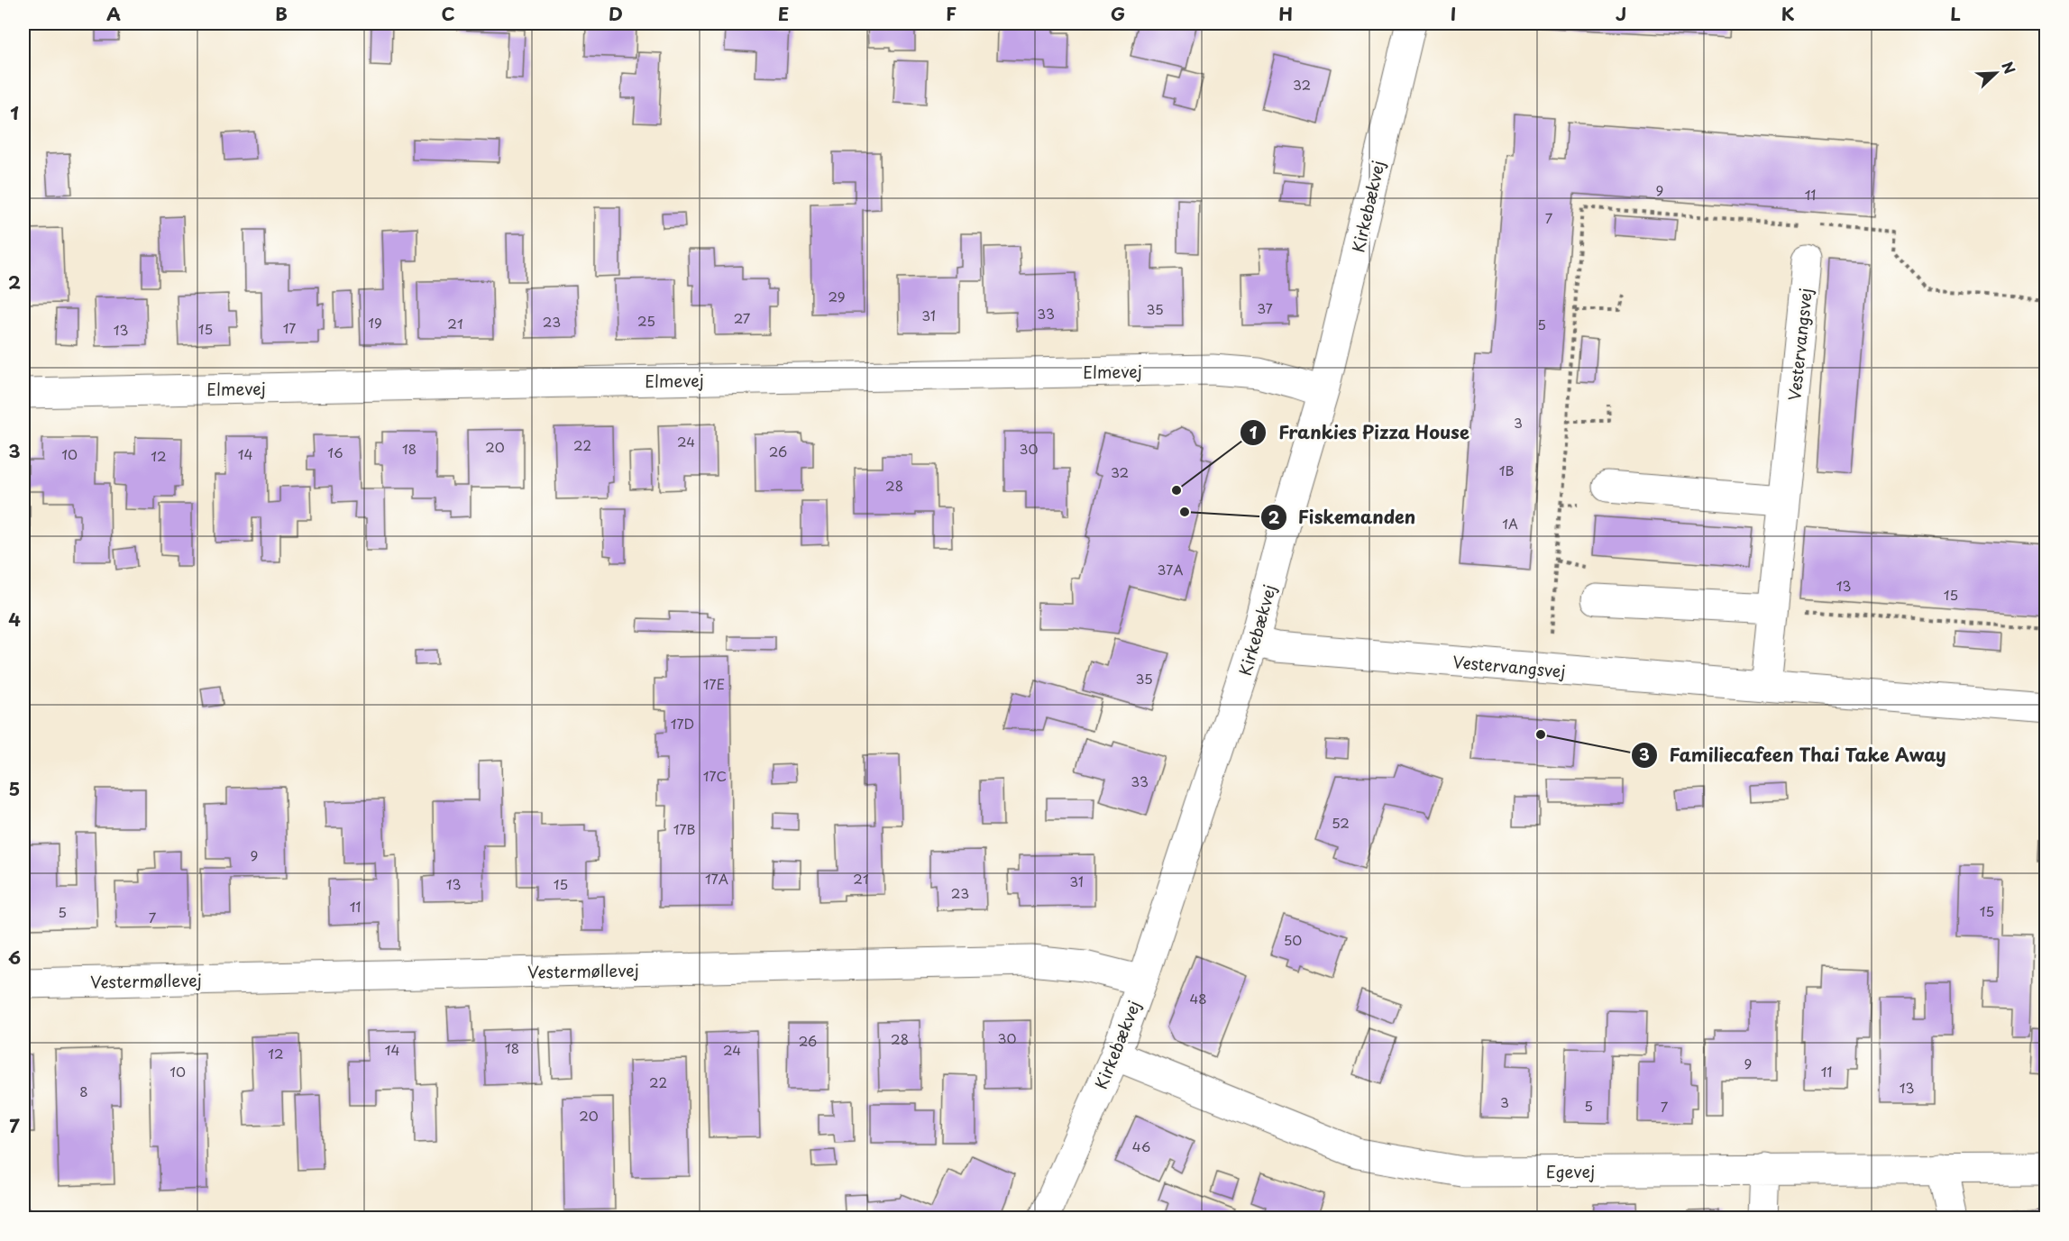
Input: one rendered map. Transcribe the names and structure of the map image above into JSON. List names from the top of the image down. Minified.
{"streets":{"street":["Kirkebækvej","Vestervangsvej","Elmevej","Vestermøllevej","Egevej"]},"crossings":[["Kirkebækvej","Vestervangsvej"],["Kirkebækvej","Elmevej"],["Kirkebækvej","Vestermøllevej"],["Kirkebækvej","Egevej"]],"places":["Frankies Pizza House","Fiskemanden","Familiecafeen Thai Take Away"],"house_numbers":["32","9","11","7","29","37","35","33","31","27","25","23","19","21","5","17","15","13","3","24","22","20","18","30","26","16","10","14","12","1B","32","28","1A","37A","13","15","35","17E","17D","17C","33","52","17B","9","17A","21","31","13","15","23","11","15","5","7","50","48","30","28","26","18","14","24","12","9","10","11","22","13","8","3","5","7","20","46"],"north":"top right","grid":{"columns":["A","B","C","D","E","F","G","H","I","J","K","L"],"rows":["1","2","3","4","5","6","7"]}}
